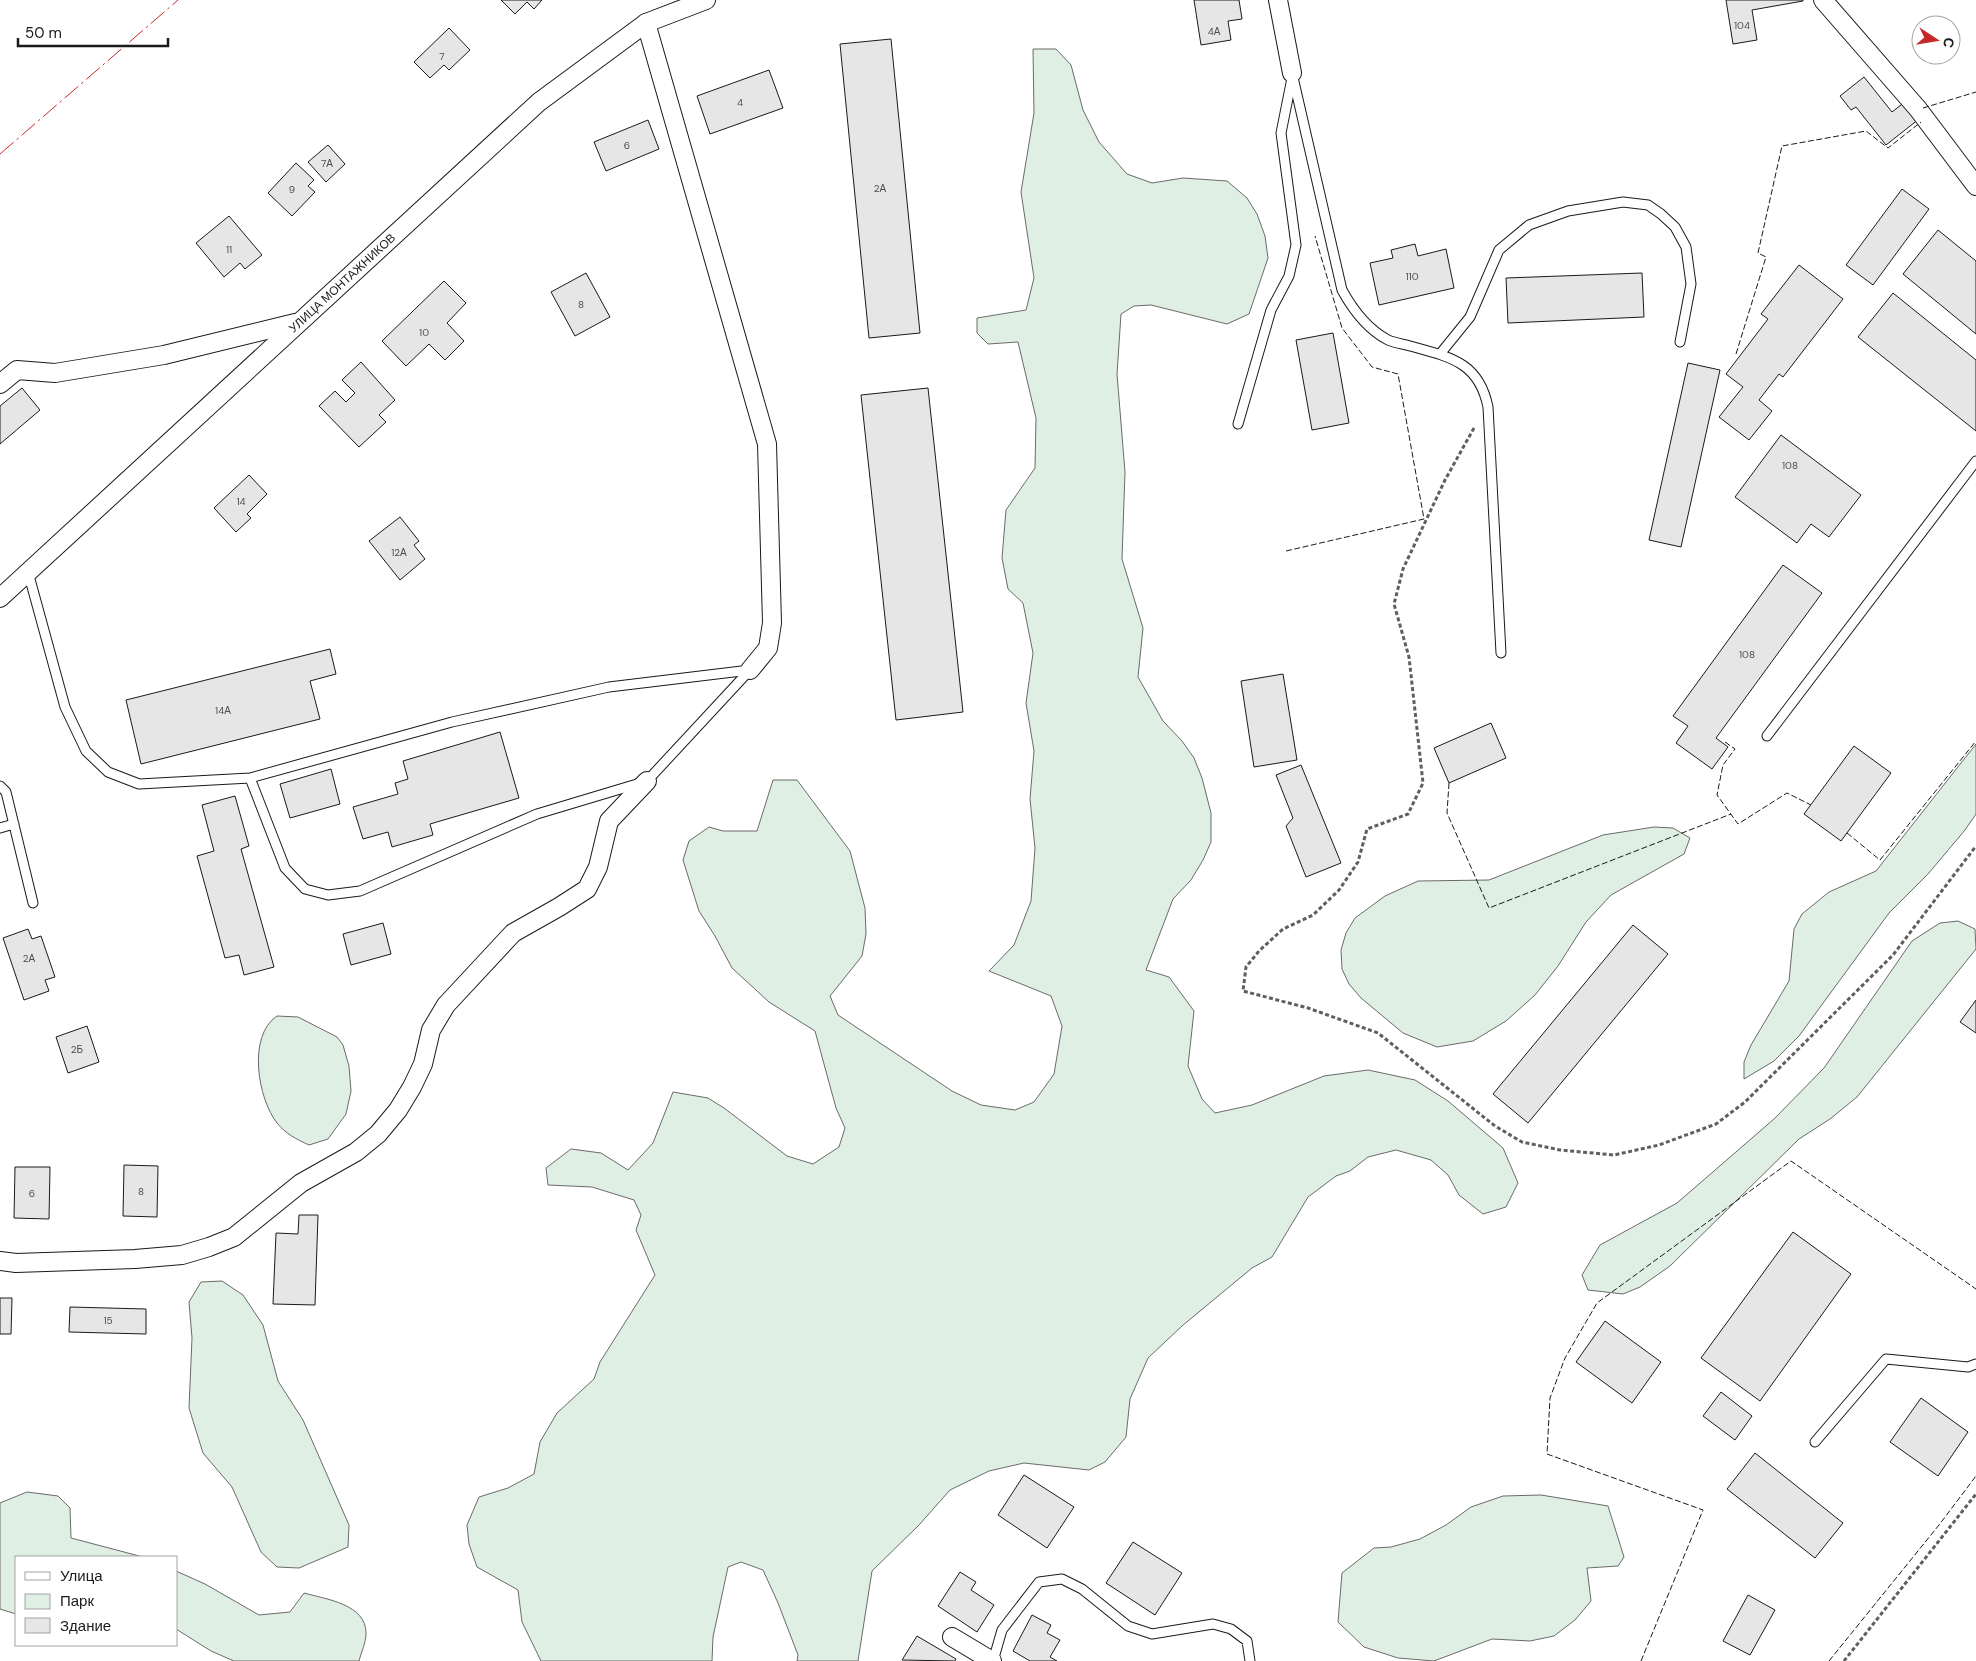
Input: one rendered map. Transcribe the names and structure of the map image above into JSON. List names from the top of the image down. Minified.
{"streets":{"street":["УЛИЦА МОНТАЖНИКОВ"]},"house_numbers":["104","4А","7","4","6","7А","2А","9","11","110","8","10","108","14","12А","108","14А","2А","2Б","8","6","15"],"legend":["Улица","Парк","Здание"],"scale_bar":"50 m","north":"right"}
